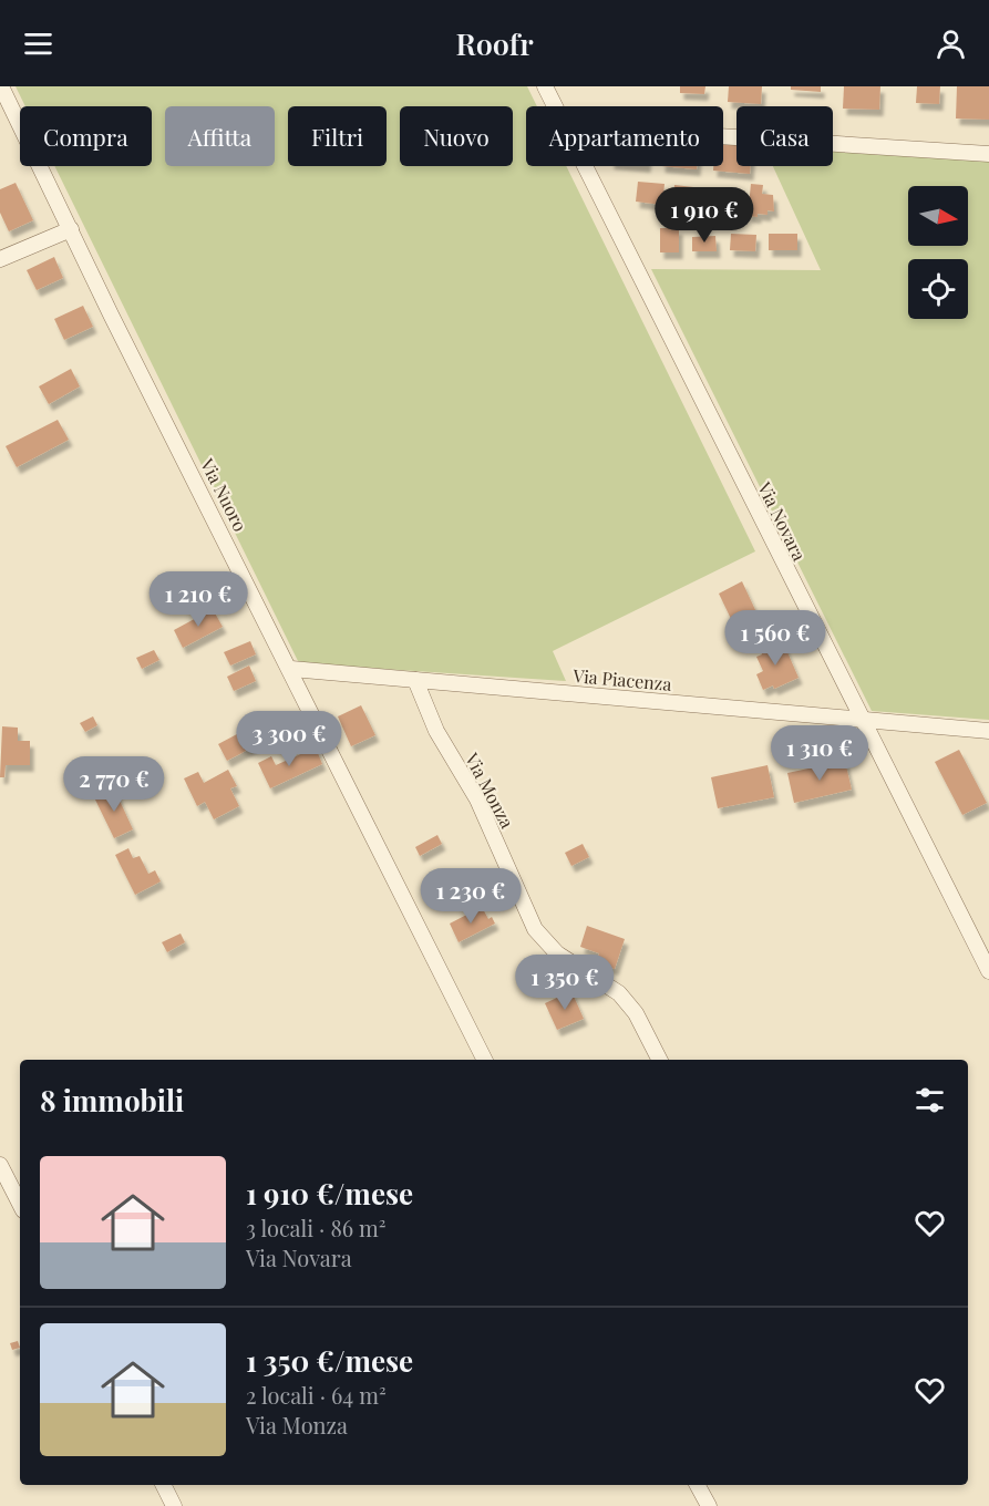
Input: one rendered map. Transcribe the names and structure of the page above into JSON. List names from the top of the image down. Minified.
{"streets":{"street":["Via Nuoro","Via Novara","Via Piacenza","Via Monza"]},"crossings":[["Via Nuoro","Via Piacenza"],["Via Novara","Via Piacenza"],["Via Piacenza","Via Monza"]],"north":"right","page":{"header":"Roofr","chip":["Compra","Affitta","Filtri","Nuovo","Appartamento","Casa"],"price":["1 910 €","1 210 €","1 560 €","3 300 €","1 310 €","2 770 €","1 230 €","1 350 €"],"heading":"8 immobili","list":[{"name":"1 910 €/mese","note":"3 locali · 86 m² · Via Novara"},{"name":"1 350 €/mese","note":"2 locali · 64 m² · Via Monza"}]}}
